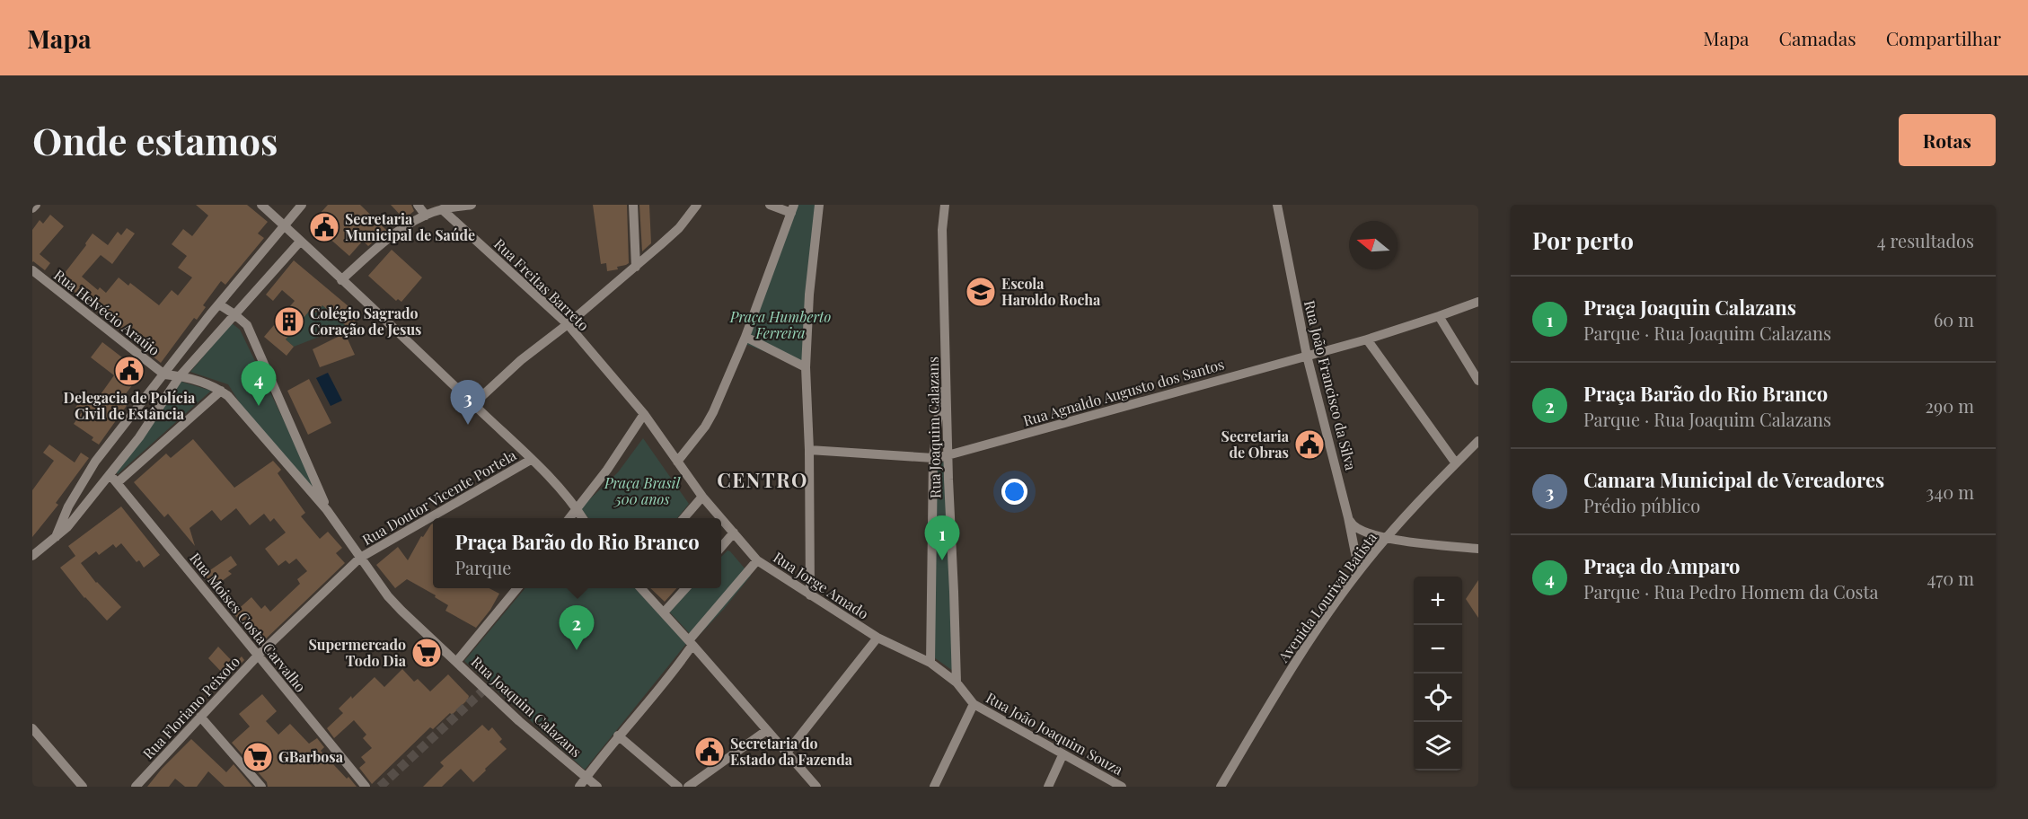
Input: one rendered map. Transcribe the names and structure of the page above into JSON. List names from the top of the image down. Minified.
{"streets":{"street":["Rua Freitas Barreto","Rua Helvécio Araújo","Rua João Francisco da Silva","Rua Agnaldo Augusto dos Santos","Rua Joaquim Calazans","Rua Doutor Vicente Portela","Rua Jorge Amado","Avenida Lourival Batista","Rua Moises Costa Carvalho","Rua Floriano Peixoto","Rua João Joaquim Souza"]},"crossings":[["Rua Freitas Barreto","Rua Jorge Amado"],["Rua João Francisco da Silva","Rua Agnaldo Augusto dos Santos"],["Rua João Francisco da Silva","Avenida Lourival Batista"],["Rua Agnaldo Augusto dos Santos","Rua Joaquim Calazans"],["Rua Joaquim Calazans","Rua Jorge Amado"],["Rua Doutor Vicente Portela","Rua Floriano Peixoto"],["Rua Jorge Amado","Rua João Joaquim Souza"],["Rua Moises Costa Carvalho","Rua Floriano Peixoto"]],"districts":["CENTRO"],"parks":["Praça Humberto Ferreira","Praça Brasil 500 anos"],"places":{"public building":["Secretaria Municipal de Saúde","Delegacia de Polícia Civil de Estância","Secretaria de Obras","Secretaria do Estado da Fazenda"],"school or university":["Escola Haroldo Rocha"],"building":["Colégio Sagrado Coração de Jesus"],"supermarket":["Supermercado Todo Dia","GBarbosa"]},"north":"left","page":{"header":"Mapa","nav":["Mapa","Camadas","Compartilhar"],"buttons":"Rotas","title":"Onde estamos","heading":["Por perto","4 resultados"],"list":[{"mark":"1","name":"Praça Joaquin Calazans","note":"Parque · Rua Joaquim Calazans","value":"60 m"},{"mark":"2","name":"Praça Barão do Rio Branco","note":"Parque · Rua Joaquim Calazans","value":"290 m"},{"mark":"3","name":"Camara Municipal de Vereadores","note":"Prédio público","value":"340 m"},{"mark":"4","name":"Praça do Amparo","note":"Parque · Rua Pedro Homem da Costa","value":"470 m"}],"pins":["4","3","1","2"],"popup":["Praça Barão do Rio Branco","Parque"],"map_buttons":["+","−"]}}
